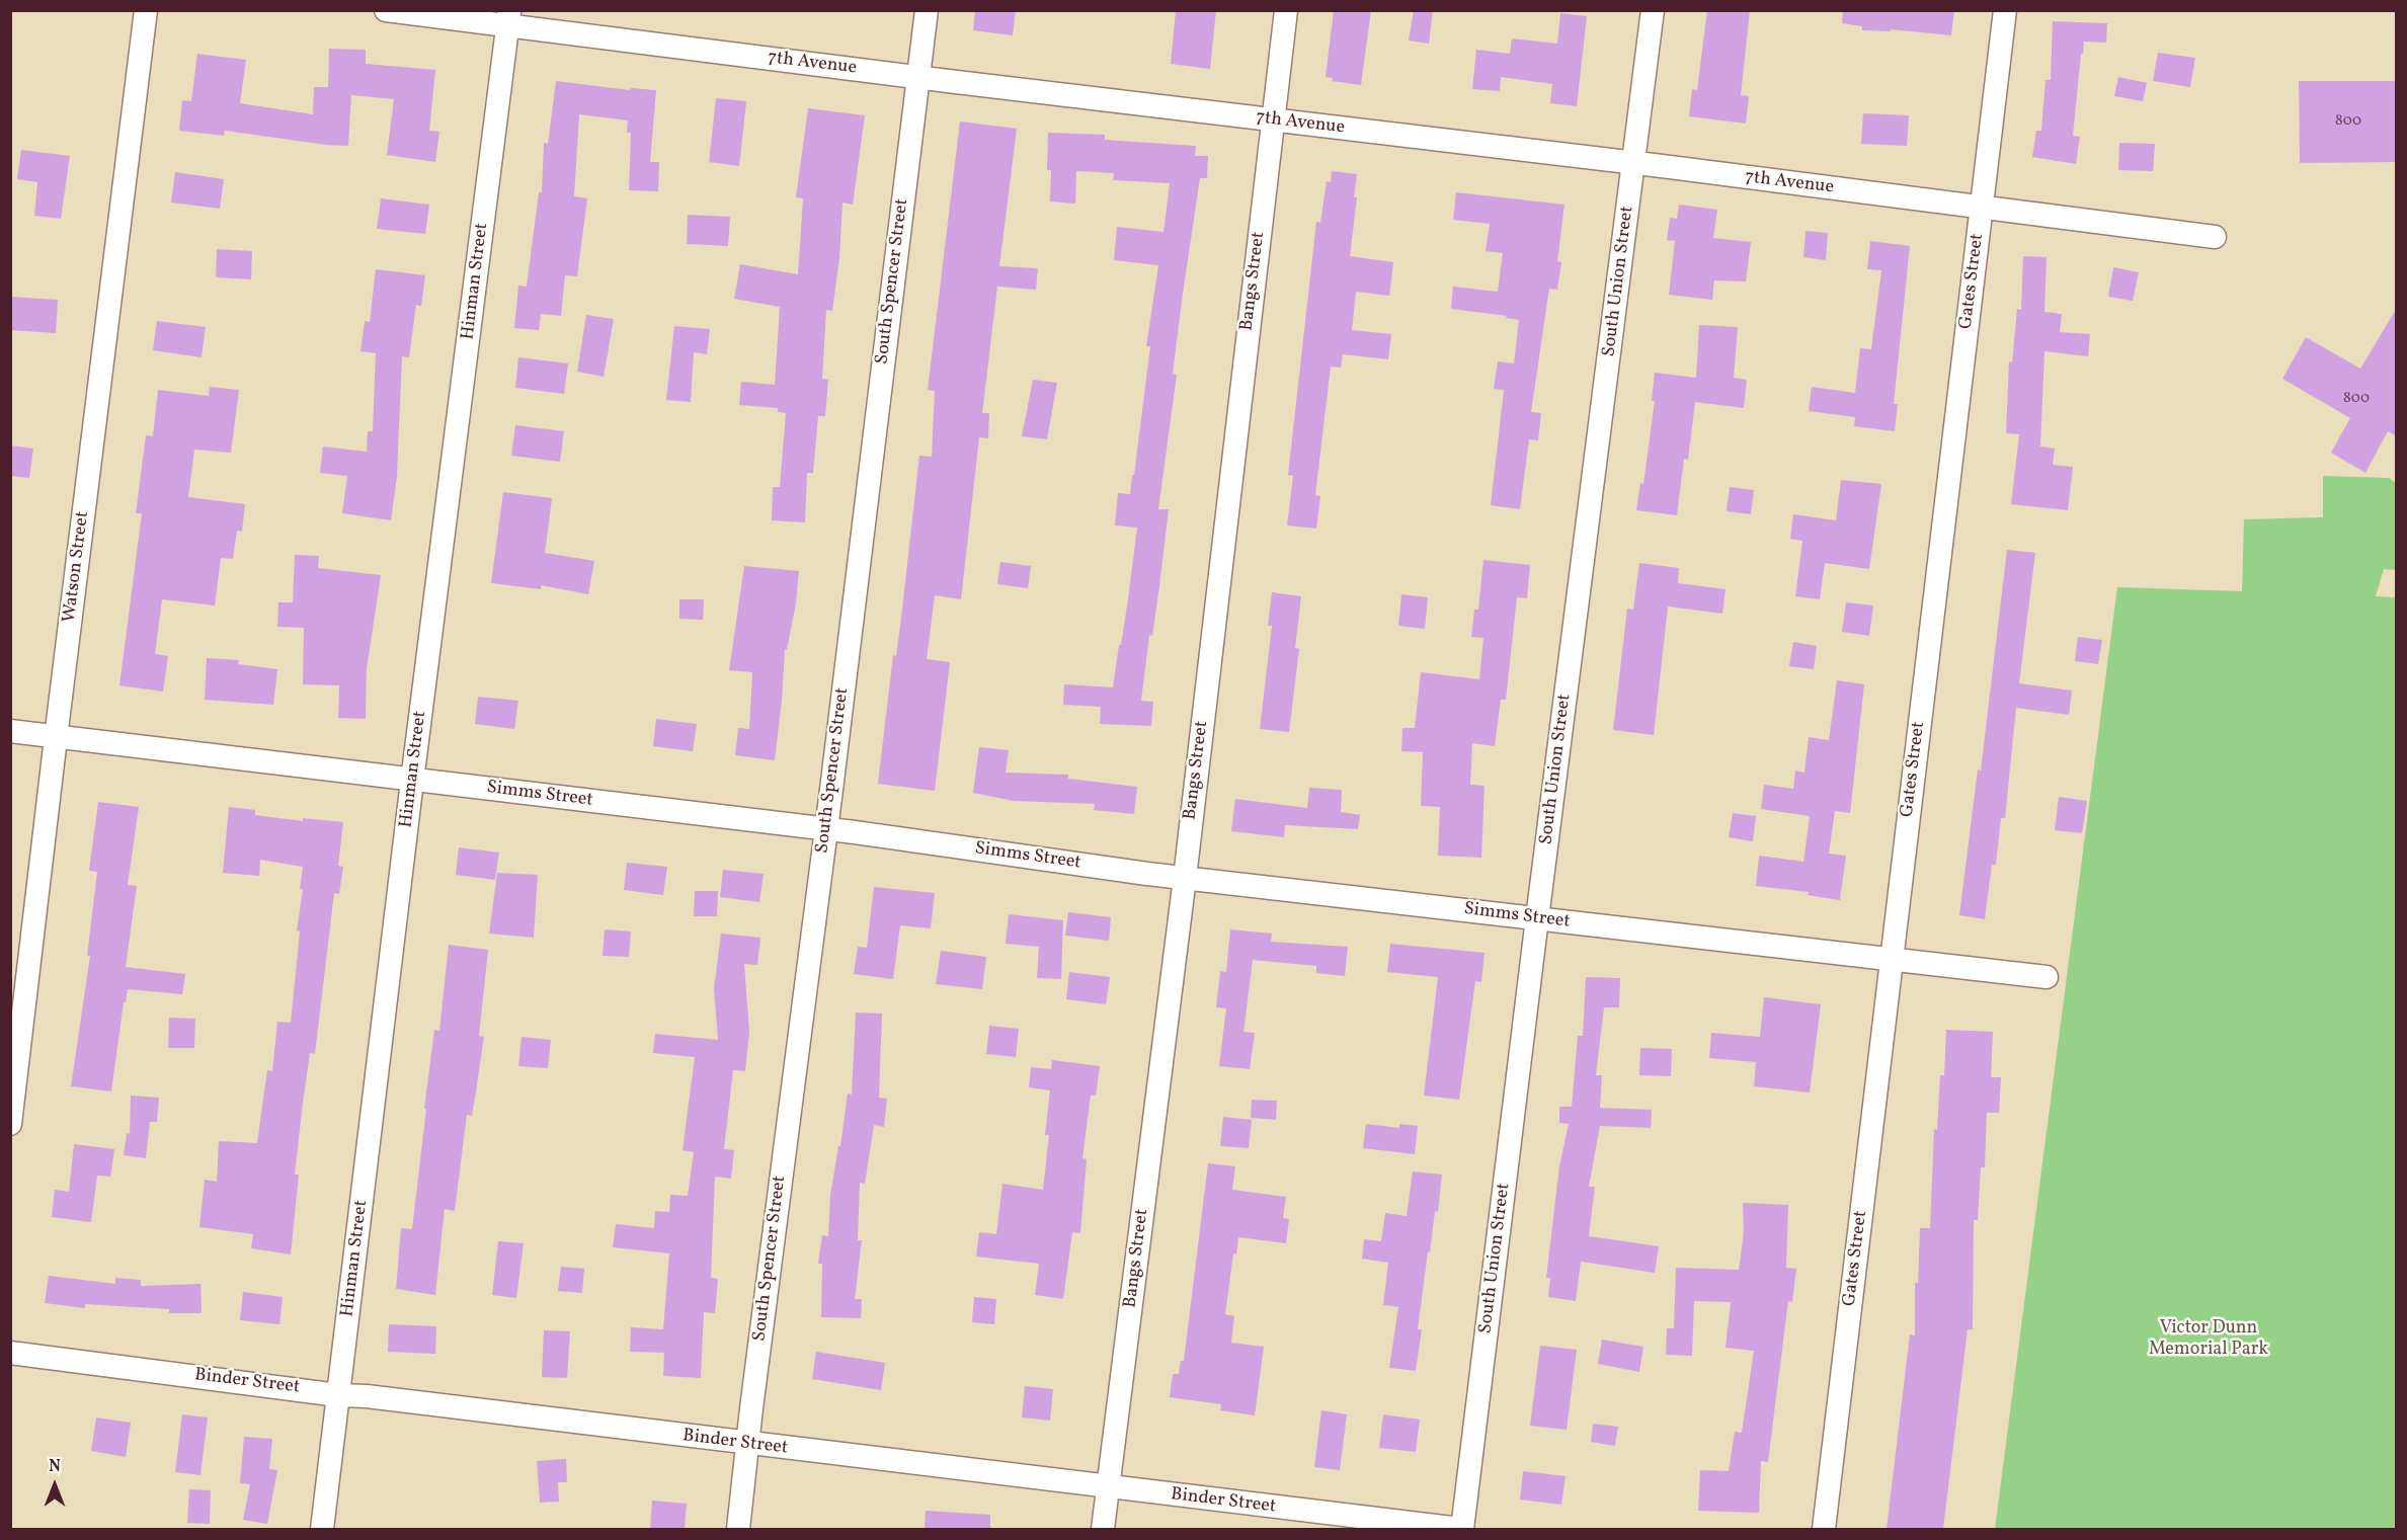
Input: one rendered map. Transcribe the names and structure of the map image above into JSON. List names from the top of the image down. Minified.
{"streets":{"street":["7th Avenue","Hinman Street","South Spencer Street","Bangs Street","South Union Street","Gates Street","Watson Street","Simms Street","Binder Street"]},"crossings":[["7th Avenue","Hinman Street"],["7th Avenue","South Spencer Street"],["7th Avenue","Bangs Street"],["7th Avenue","South Union Street"],["7th Avenue","Gates Street"],["Hinman Street","Simms Street"],["Hinman Street","Binder Street"],["South Spencer Street","Simms Street"],["South Spencer Street","Binder Street"],["Bangs Street","Simms Street"],["Bangs Street","Binder Street"],["South Union Street","Simms Street"],["South Union Street","Binder Street"],["Gates Street","Simms Street"],["Watson Street","Simms Street"]],"parks":["Victor Dunn Memorial Park"],"house_numbers":["800","800"],"north":"top"}
